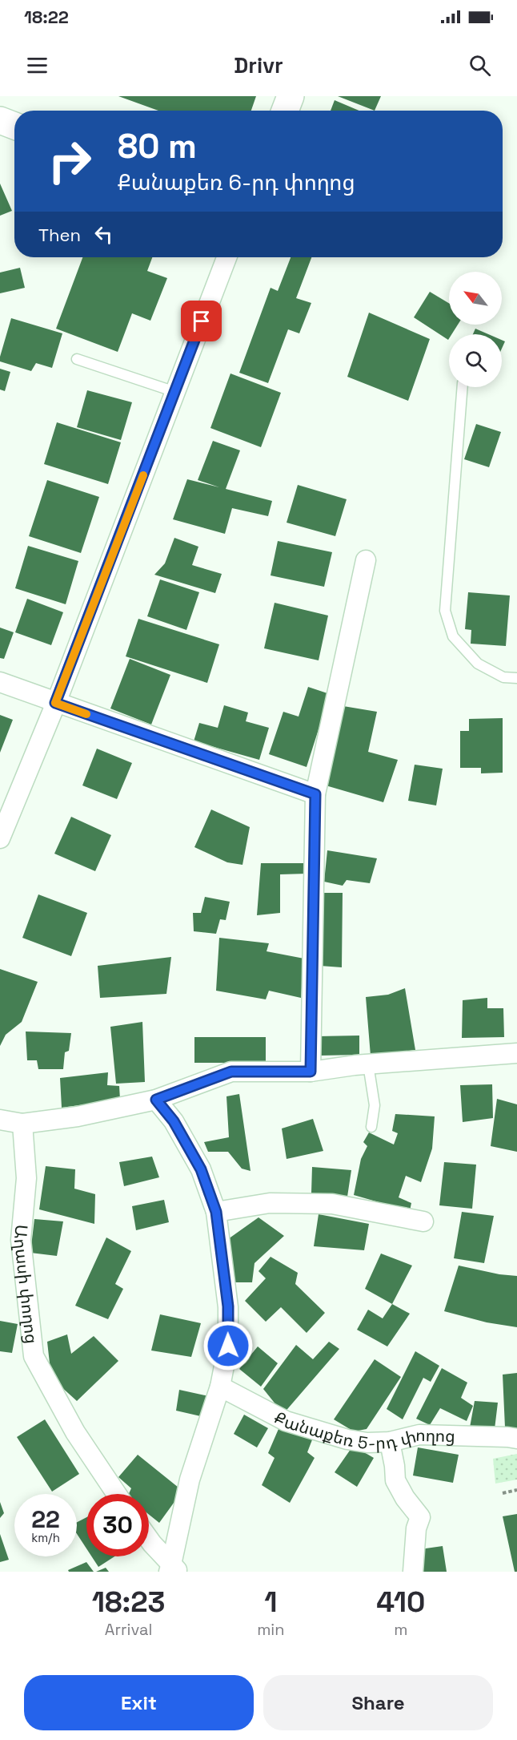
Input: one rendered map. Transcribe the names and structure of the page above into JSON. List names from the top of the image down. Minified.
{"streets":{"street":["Աղասի փողոց","Քանաքեռ 5-րդ փողոց"]},"north":"top left","page":{"status":"18:22","header":"Drivr","turn":["80 m","Քանաքեռ 6-րդ փողոց"],"then":"Then","speed":"22 km/h","limit":"30","eta":["18:23","Arrival","1","min","410","m"],"buttons":["Exit","Share"]}}
